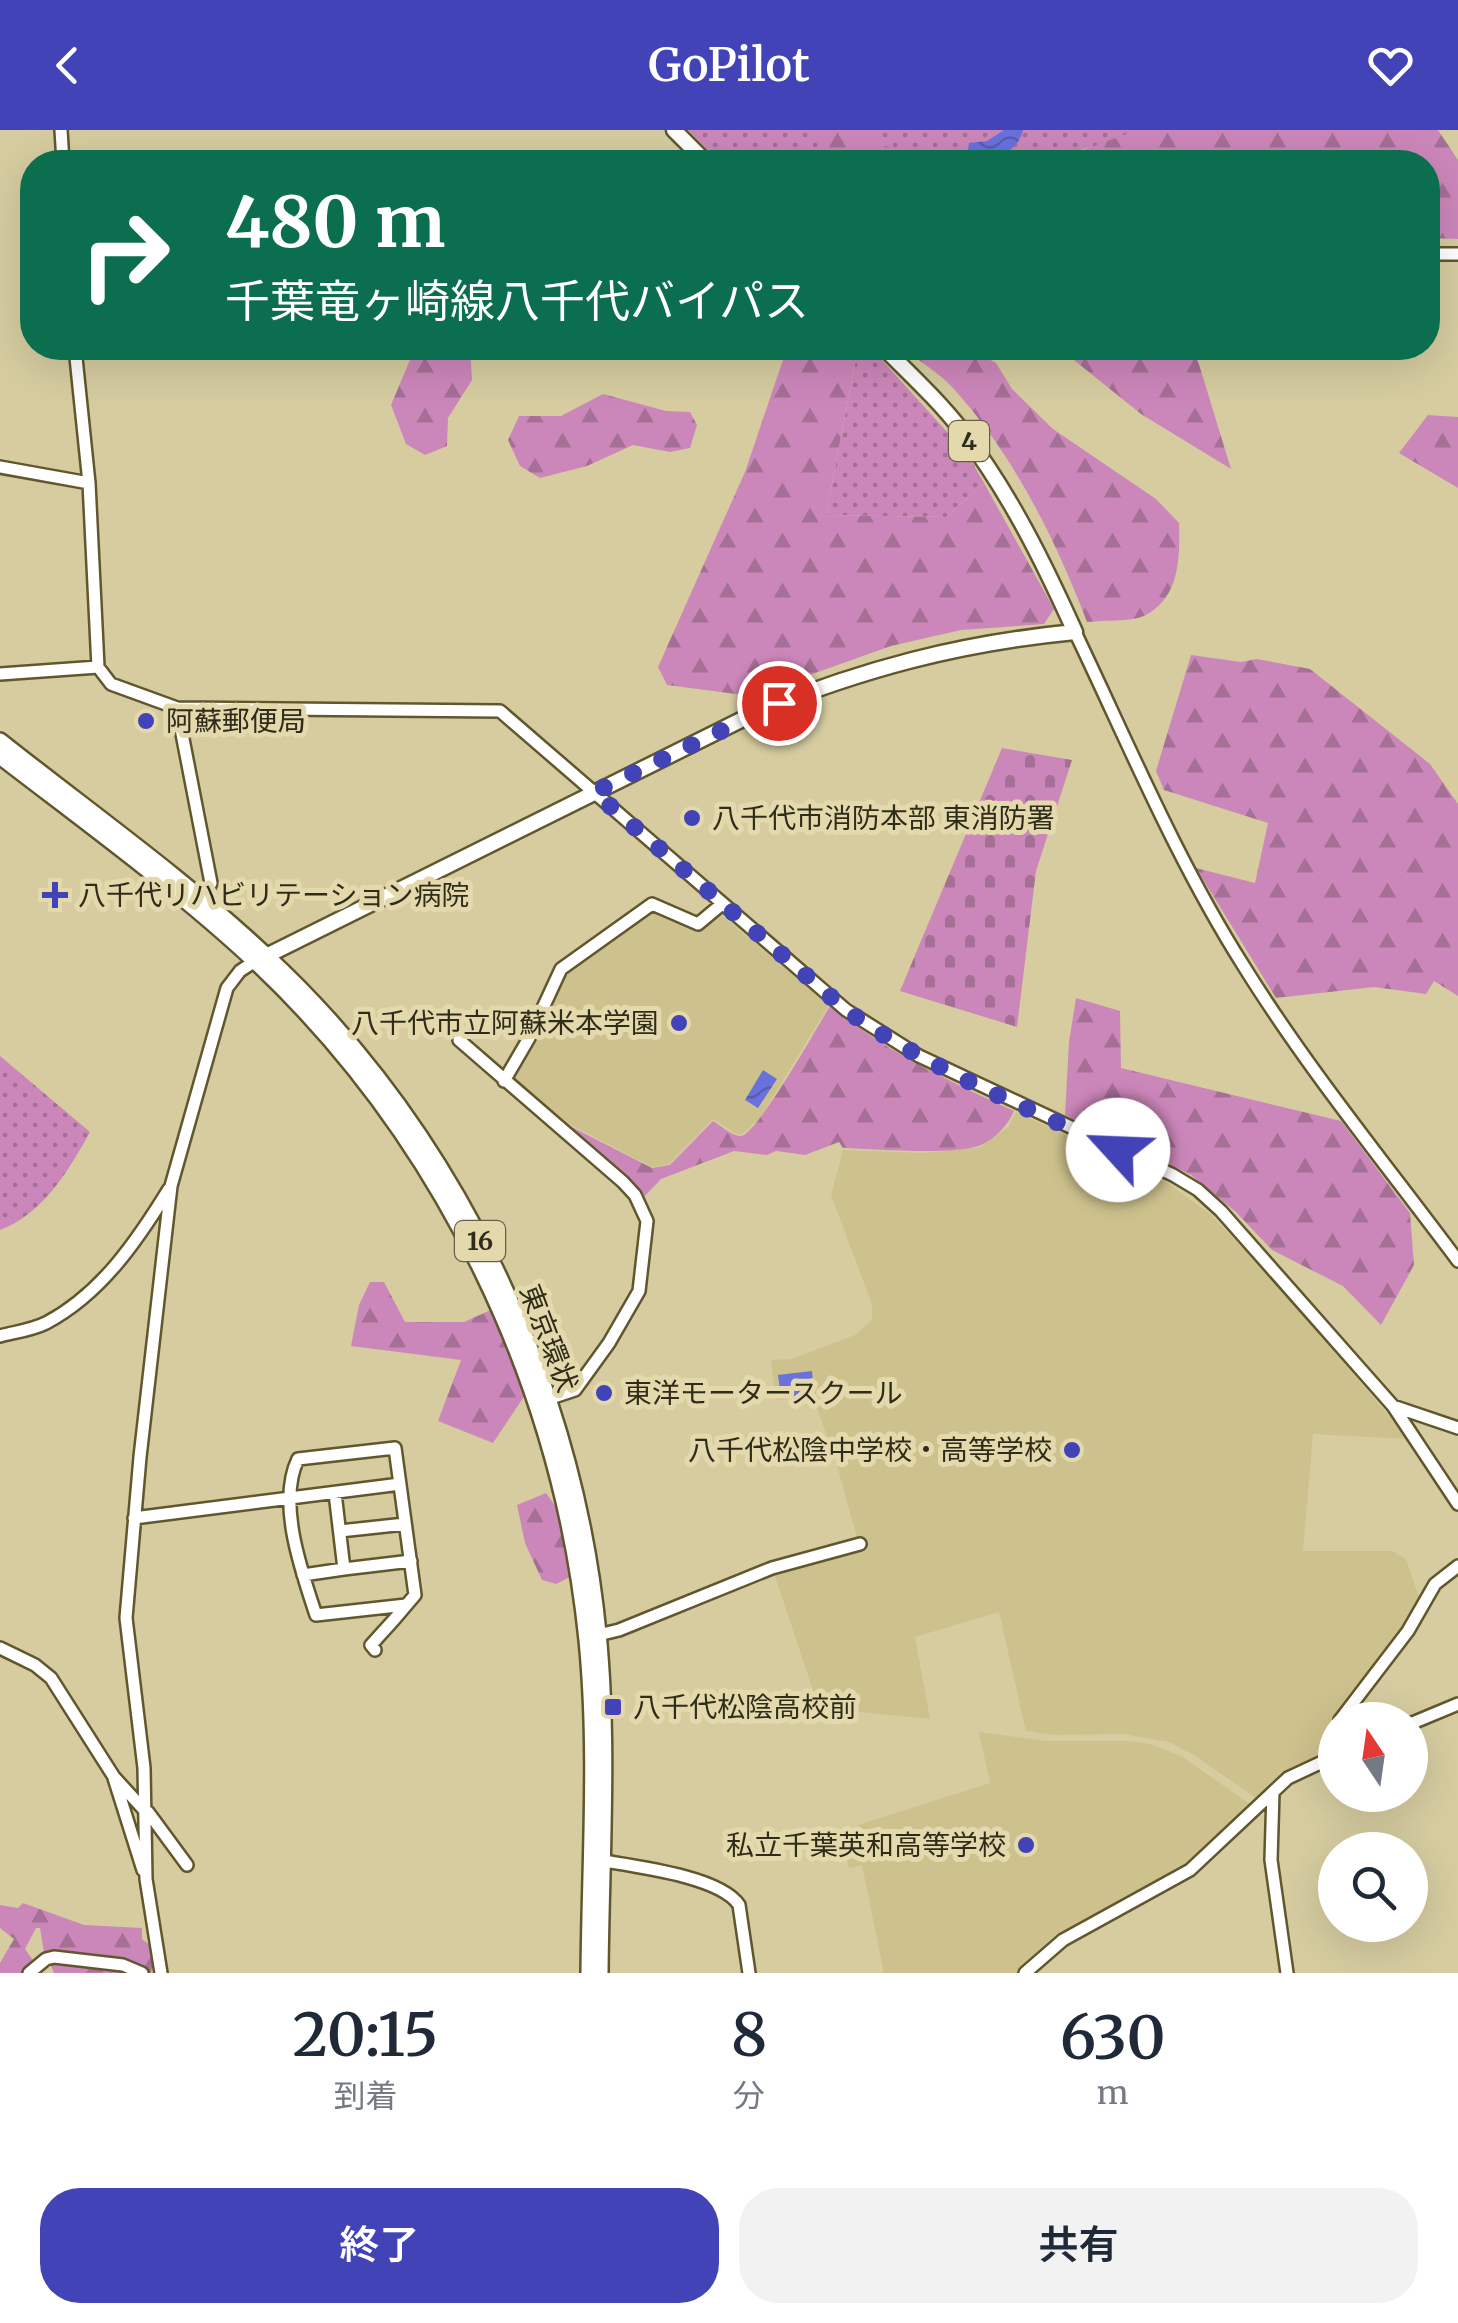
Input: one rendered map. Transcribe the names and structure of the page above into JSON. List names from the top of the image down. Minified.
{"streets":{"highway":["16","東京環状"],"main road":["4"]},"places":{"other":["阿蘇郵便局","八千代市消防本部 東消防署","八千代市立阿蘇米本学園","東洋モータースクール","八千代松陰中学校・高等学校","私立千葉英和高等学校"],"health":["八千代リハビリテーション病院"],"transit":["八千代松陰高校前"]},"north":"top","page":{"header":"GoPilot","turn":["480 m","千葉竜ヶ崎線八千代バイパス"],"eta":["20:15","到着","8","分","630","m"],"buttons":["終了","共有"]}}
